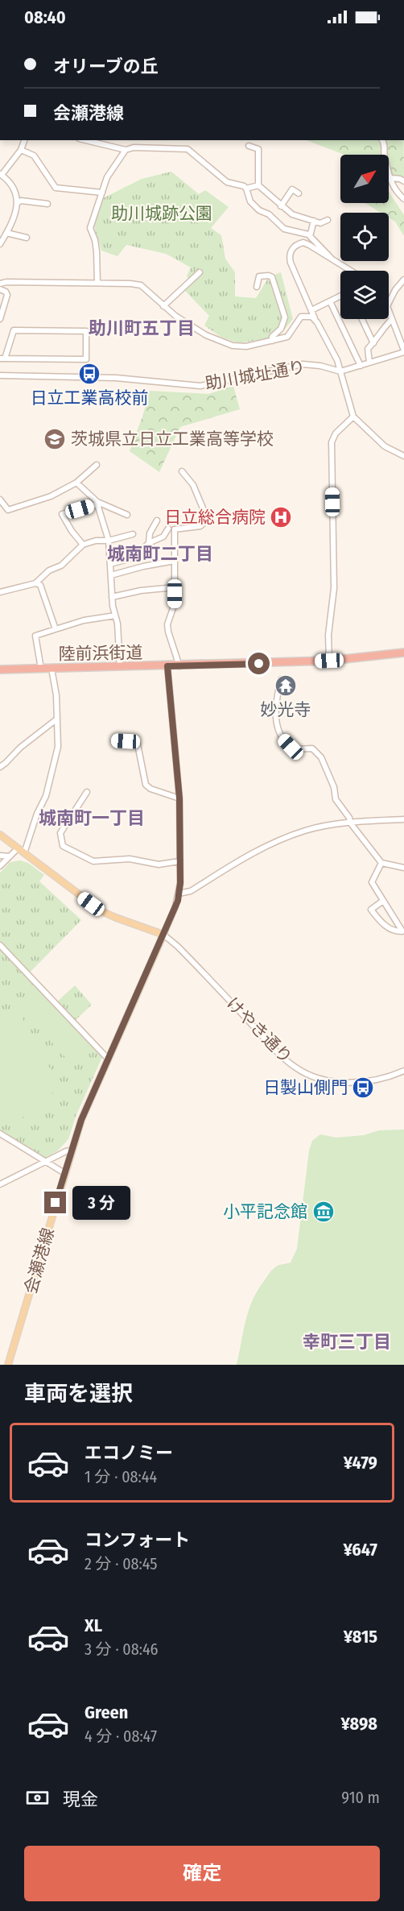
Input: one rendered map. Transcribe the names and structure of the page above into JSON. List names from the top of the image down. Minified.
{"streets":{"highway":["陸前浜街道"],"main road":["会瀬港線"],"street":["助川城址通り","けやき通り"]},"crossings":[["けやき通り","会瀬港線"]],"districts":["助川町五丁目","城南町二丁目","城南町一丁目","幸町三丁目"],"parks":["助川城跡公園"],"places":{"bus stop":["日立工業高校前","日製山側門"],"school or university":["茨城県立日立工業高等学校"],"hospital":["日立総合病院"],"temple":["妙光寺"],"museum":["小平記念館"]},"north":"top right","page":{"status":"08:40","banner":["オリーブの丘","会瀬港線"],"bubble":"3 分","heading":"車両を選択","list":[{"name":"エコノミー","note":"1 分 · 08:44","value":"¥479"},{"name":"コンフォート","note":"2 分 · 08:45","value":"¥647"},{"name":"XL","note":"3 分 · 08:46","value":"¥815"},{"name":"Green","note":"4 分 · 08:47","value":"¥898"}],"pay":["現金","910 m"],"buttons":"確定"}}
